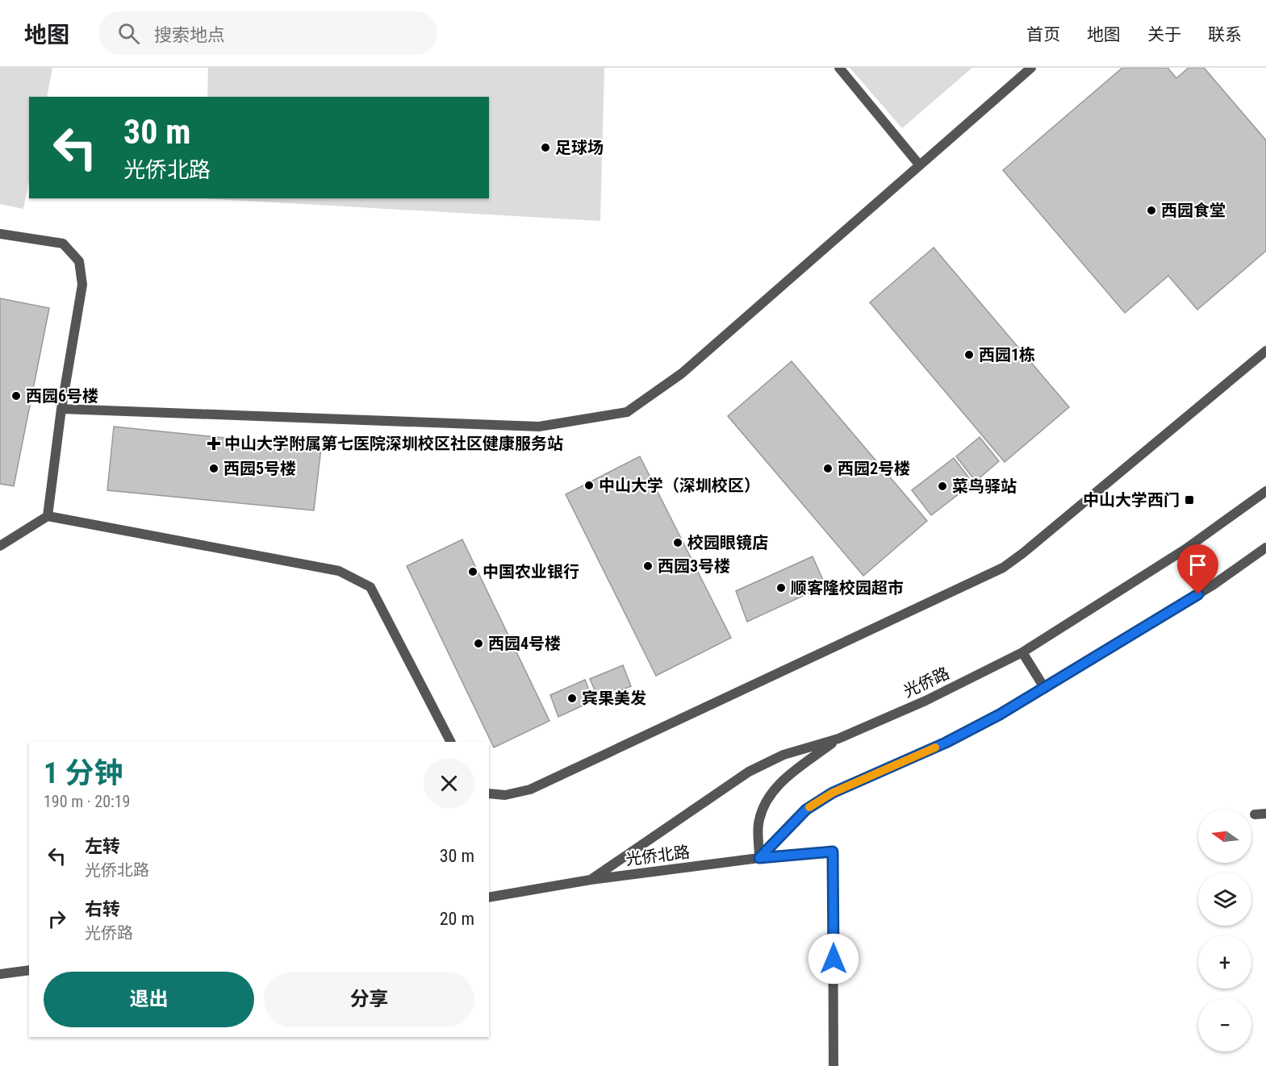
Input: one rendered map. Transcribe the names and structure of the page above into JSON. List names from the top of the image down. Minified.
{"streets":{"street":["光侨路","光侨北路"]},"crossings":[["光侨路","光侨北路"]],"places":{"other":["足球场","西园食堂","西园1栋","西园6号楼","西园5号楼","西园2号楼","中山大学（深圳校区）","菜鸟驿站","校园眼镜店","西园3号楼","中国农业银行","顺客隆校园超市","西园4号楼","宾果美发"],"health":["中山大学附属第七医院深圳校区社区健康服务站"],"transit":["中山大学西门"]},"north":"left","page":{"header":"地图","search":"搜索地点","nav":["首页","地图","关于","联系"],"turn":["30 m","光侨北路"],"heading":["1 分钟","190 m · 20:19"],"map_buttons":["+","−"],"list":[{"name":"左转","note":"光侨北路","value":"30 m"},{"name":"右转","note":"光侨路","value":"20 m"}],"buttons":["退出","分享"]}}
